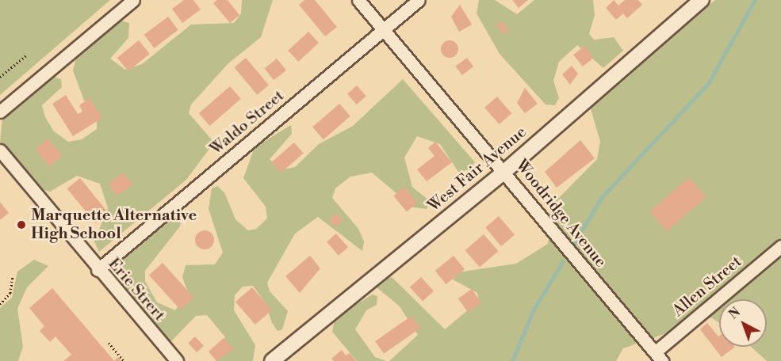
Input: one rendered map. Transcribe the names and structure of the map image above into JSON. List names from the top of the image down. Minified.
{"streets":{"street":["Waldo Street","West Fair Avenue","Woodridge Avenue","Allen Street","Erie Strert"]},"crossings":[["Waldo Street","Woodridge Avenue"],["Waldo Street","Erie Strert"],["West Fair Avenue","Woodridge Avenue"],["Woodridge Avenue","Allen Street"]],"places":["Marquette Alternative High School"],"north":"top left"}
